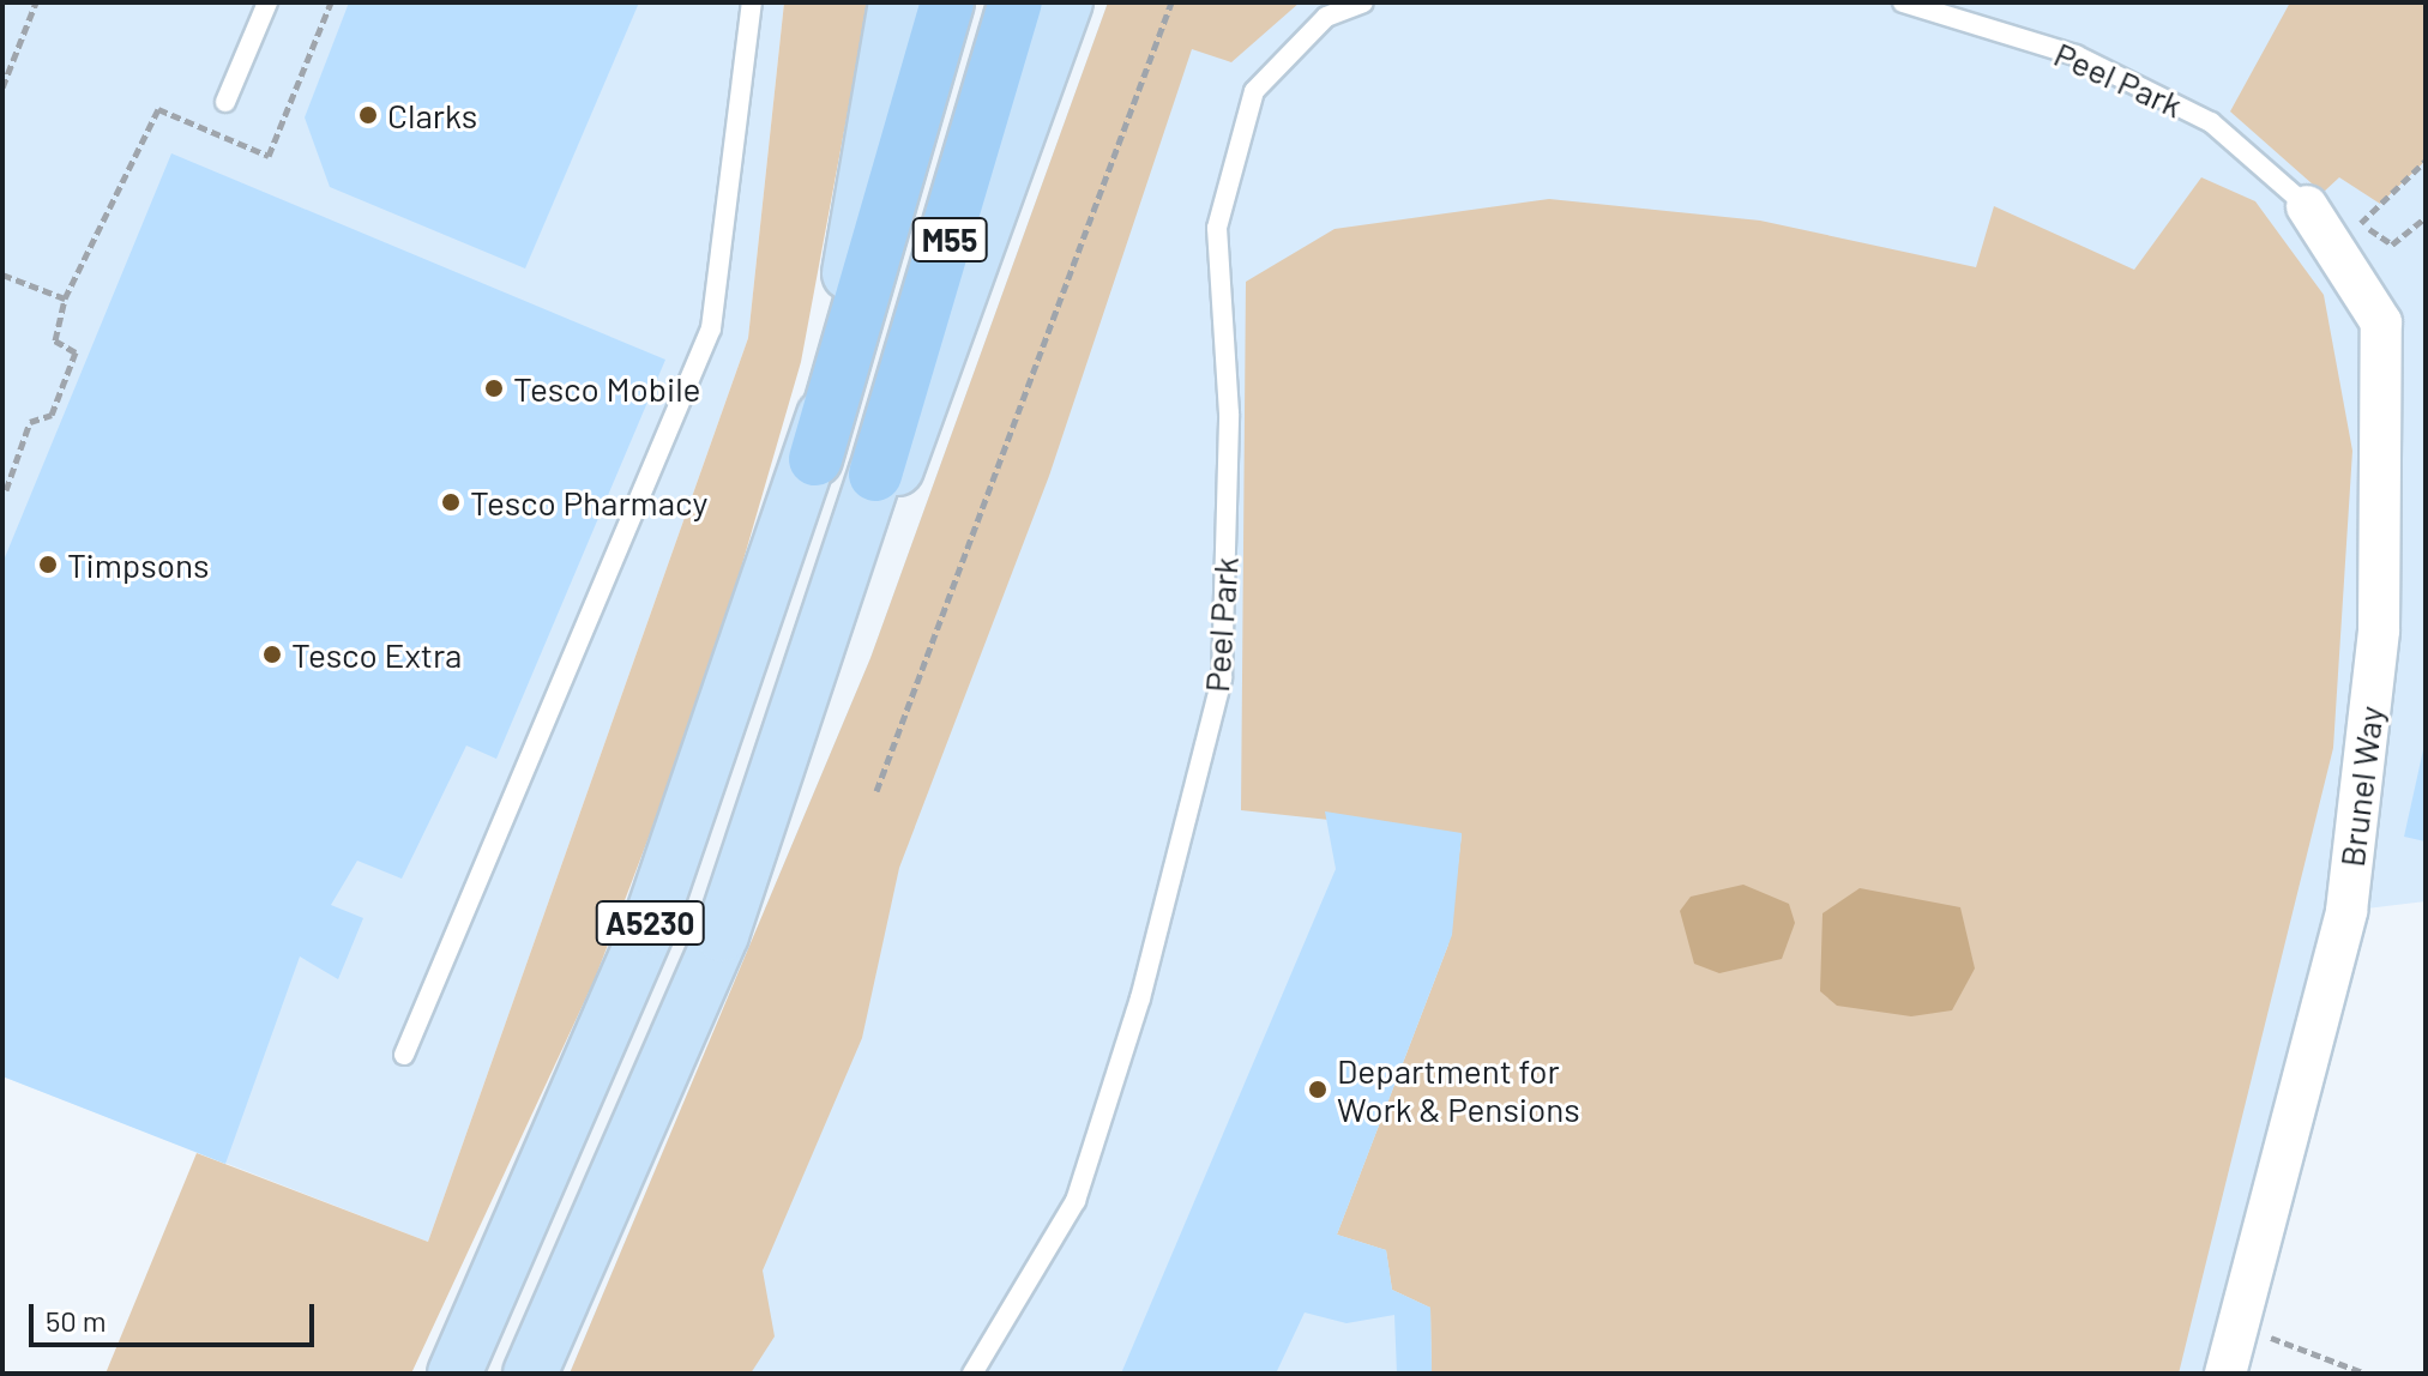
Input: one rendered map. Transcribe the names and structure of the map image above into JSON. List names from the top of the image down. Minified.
{"streets":{"highway":["M55"],"main road":["A5230"],"street":["Brunel Way"],"lane":["Peel Park"]},"crossings":[["Peel Park","Brunel Way"],["M55","A5230"]],"places":["Clarks","Tesco Mobile","Tesco Pharmacy","Timpsons","Tesco Extra","Department for Work & Pensions"],"scale_bar":"50 m"}
